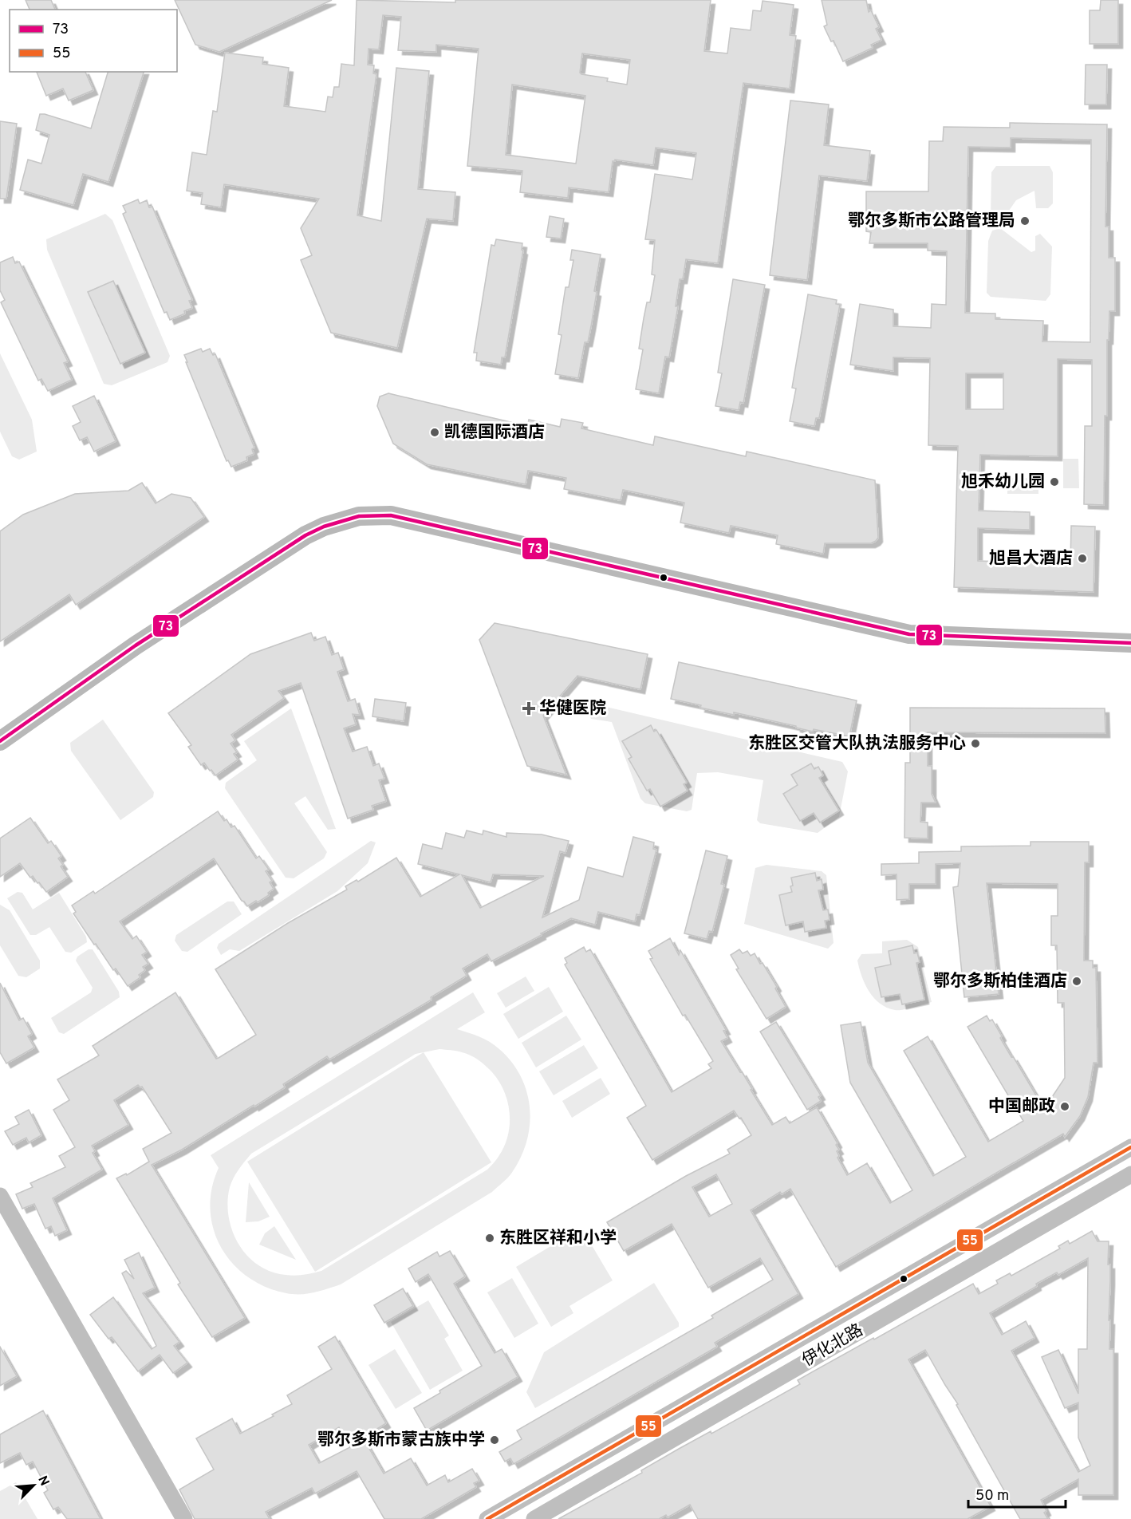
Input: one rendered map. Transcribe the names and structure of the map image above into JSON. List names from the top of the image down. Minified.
{"streets":{"street":["伊化北路"]},"places":{"other":["鄂尔多斯市公路管理局","凯德国际酒店","旭禾幼儿园","旭昌大酒店","东胜区交管大队执法服务中心","鄂尔多斯柏佳酒店","中国邮政","东胜区祥和小学","鄂尔多斯市蒙古族中学"],"health":["华健医院"]},"lines":["transit line 73","transit line 55"],"legend":["73","55"],"scale_bar":"50 m","north":"top right"}
